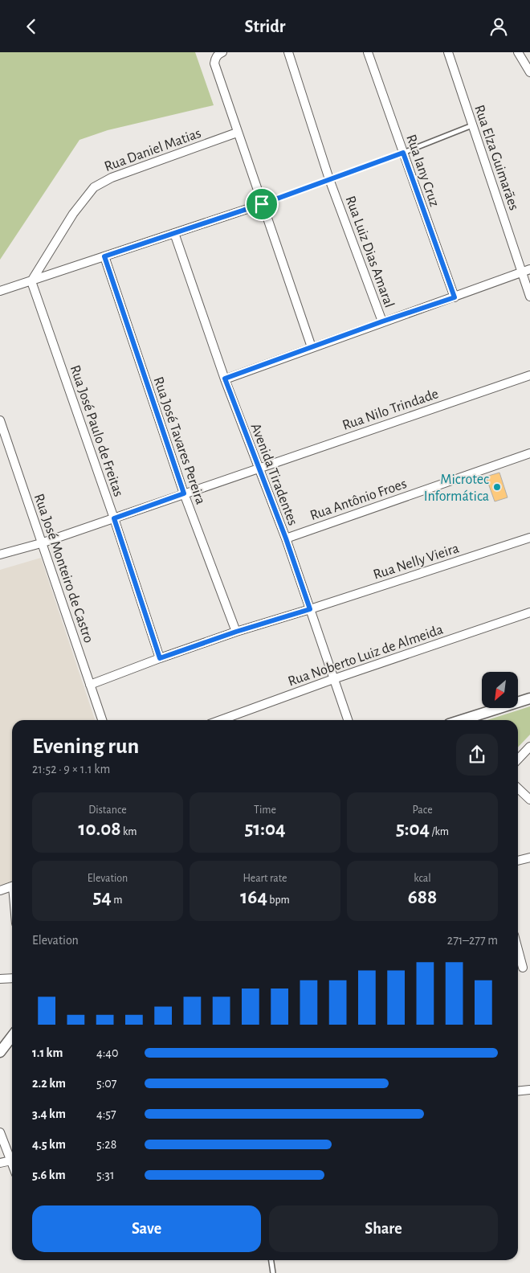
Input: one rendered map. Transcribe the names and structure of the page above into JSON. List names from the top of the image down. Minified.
{"streets":{"street":["Rua Daniel Matias","Rua Elza Guimarães","Rua Iany Cruz","Rua Luiz Dias Amaral","Rua Nilo Trindade","Rua José Paulo de Freitas","Rua José Tavares Pereira","Avenida Tiradentes","Rua Antônio Froes","Rua Nelly Vieira","Rua José Monteiro de Castro","Rua Noberto Luiz de Almeida"]},"crossings":[["Rua Daniel Matias","Rua José Paulo de Freitas"],["Rua Nilo Trindade","Rua José Paulo de Freitas"],["Rua Nilo Trindade","Rua José Tavares Pereira"],["Rua Nilo Trindade","Avenida Tiradentes"],["Rua Nilo Trindade","Rua José Monteiro de Castro"],["Rua José Paulo de Freitas","Rua Nelly Vieira"],["Rua José Tavares Pereira","Rua Nelly Vieira"],["Avenida Tiradentes","Rua Antônio Froes"],["Avenida Tiradentes","Rua Nelly Vieira"],["Avenida Tiradentes","Rua Noberto Luiz de Almeida"],["Rua Nelly Vieira","Rua José Monteiro de Castro"]],"places":["Microtec Informática"],"north":"bottom left","page":{"header":"Stridr","heading":["Evening run","21:52 · 9 × 1.1 km"],"stats":[["Distance","10.08 km"],["Time","51:04"],["Pace","5:04 /km"],["Elevation","54 m"],["Heart rate","164 bpm"],["kcal","688"]],"chart":["Elevation","271–277 m"],"list":[{"name":"1.1 km","note":"4:40"},{"name":"2.2 km","note":"5:07"},{"name":"3.4 km","note":"4:57"},{"name":"4.5 km","note":"5:28"},{"name":"5.6 km","note":"5:31"}],"buttons":["Save","Share"]}}
